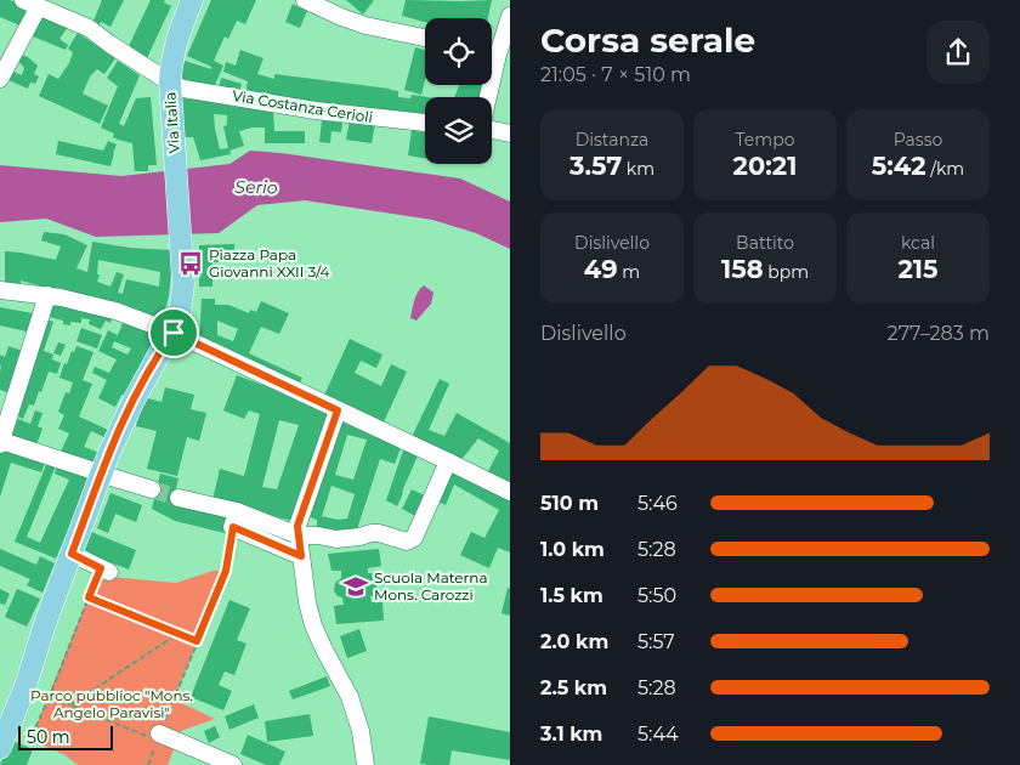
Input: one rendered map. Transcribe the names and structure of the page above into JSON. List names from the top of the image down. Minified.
{"streets":{"main road":["Via Italia"],"street":["Via Costanza Cerioli"]},"crossings":[["Via Costanza Cerioli","Via Italia"]],"water":["Serio"],"parks":["Parco pubblioc \"Mons. Angelo Paravisi\""],"places":{"bus stop":["Piazza Papa Giovanni XXII 3/4"],"school or university":["Scuola Materna Mons. Carozzi"]},"scale_bar":"50 m","page":{"heading":["Corsa serale","21:05 · 7 × 510 m"],"stats":[["Distanza","3.57 km"],["Tempo","20:21"],["Passo","5:42 /km"],["Dislivello","49 m"],["Battito","158 bpm"],["kcal","215"]],"chart":["Dislivello","277–283 m"],"list":[{"name":"510 m","note":"5:46"},{"name":"1.0 km","note":"5:28"},{"name":"1.5 km","note":"5:50"},{"name":"2.0 km","note":"5:57"},{"name":"2.5 km","note":"5:28"},{"name":"3.1 km","note":"5:44"}],"scale":"50 m"}}
